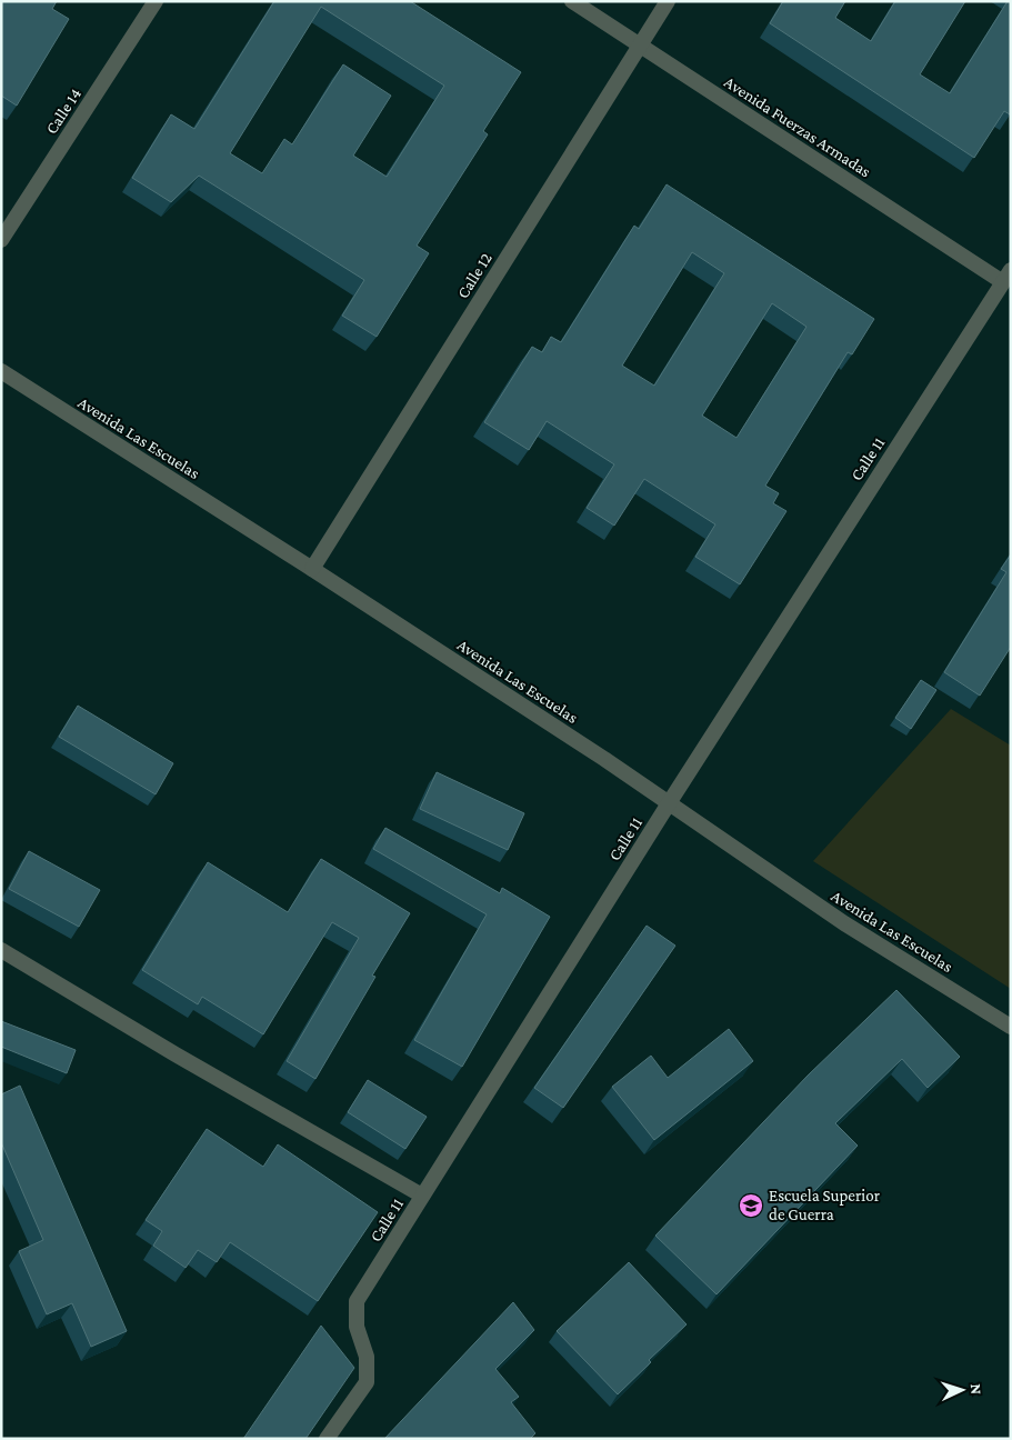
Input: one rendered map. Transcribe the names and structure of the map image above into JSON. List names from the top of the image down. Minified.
{"streets":{"street":["Calle 14","Avenida Fuerzas Armadas","Calle 12","Avenida Las Escuelas","Calle 11"]},"crossings":[["Avenida Fuerzas Armadas","Calle 12"],["Avenida Fuerzas Armadas","Calle 11"],["Calle 12","Avenida Las Escuelas"],["Avenida Las Escuelas","Calle 11"]],"places":{"school or university":["Escuela Superior de Guerra"]},"north":"right"}
